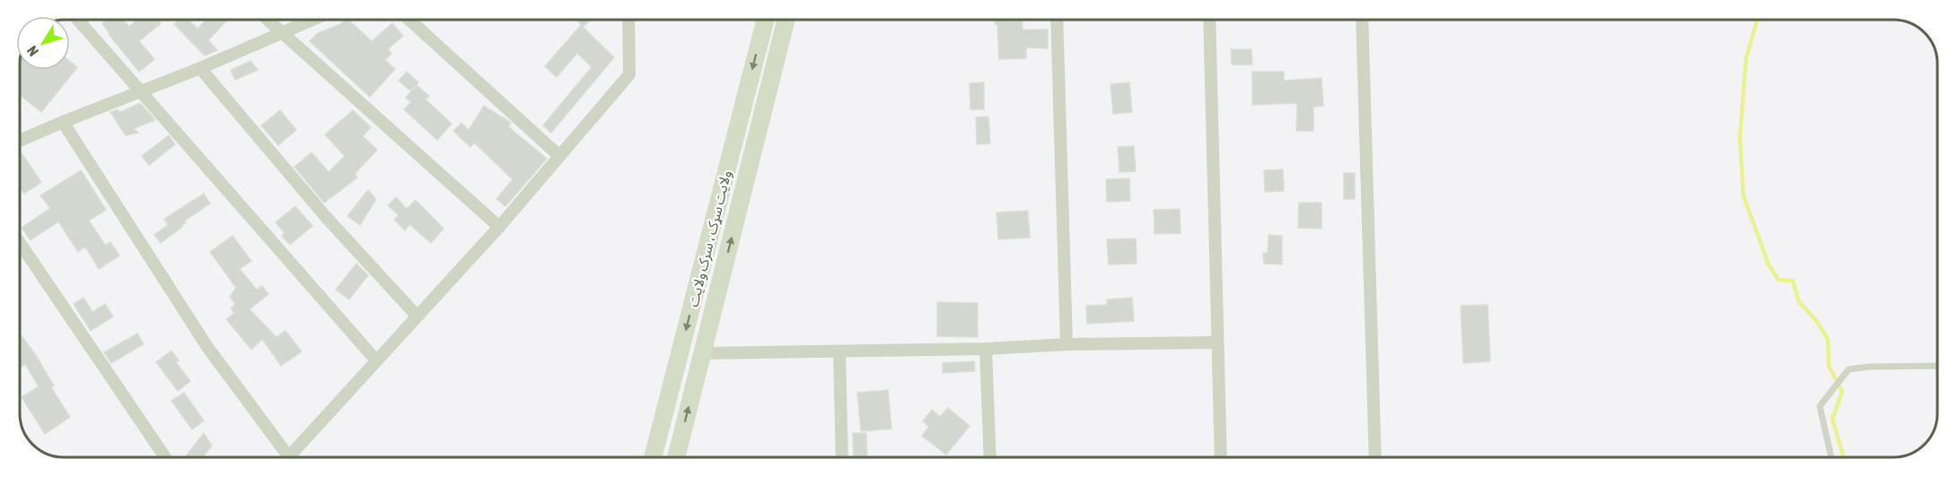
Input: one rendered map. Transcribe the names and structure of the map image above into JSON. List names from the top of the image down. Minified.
{"streets":{"main road":["ولایت سړک ، سرک ولایت"]},"north":"bottom left"}
